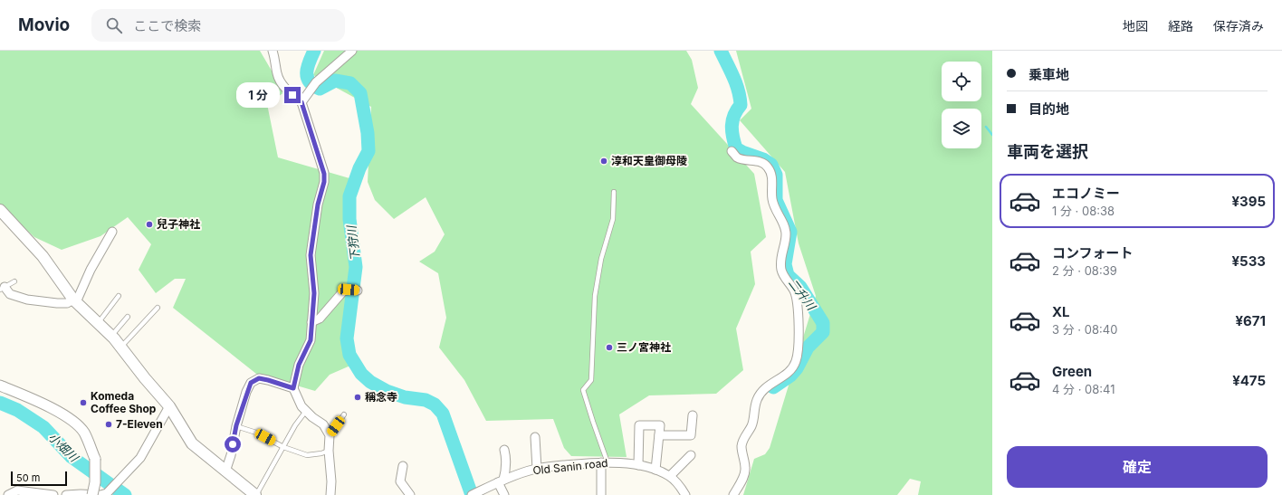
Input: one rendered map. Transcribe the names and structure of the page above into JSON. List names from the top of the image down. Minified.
{"streets":{"street":["Old Sanin road"]},"water":["下狩川","二升川","小畑川"],"places":["淳和天皇御母陵","兒子神社","三ノ宮神社","稱念寺","Komeda Coffee Shop","7-Eleven"],"scale_bar":"50 m","page":{"header":"Movio","search":"ここで検索","nav":["地図","経路","保存済み"],"banner":["乗車地","目的地"],"bubble":"1 分","heading":"車両を選択","list":[{"name":"エコノミー","note":"1 分 · 08:38","value":"¥395"},{"name":"コンフォート","note":"2 分 · 08:39","value":"¥533"},{"name":"XL","note":"3 分 · 08:40","value":"¥671"},{"name":"Green","note":"4 分 · 08:41","value":"¥475"}],"buttons":"確定","scale":"50 m"}}
